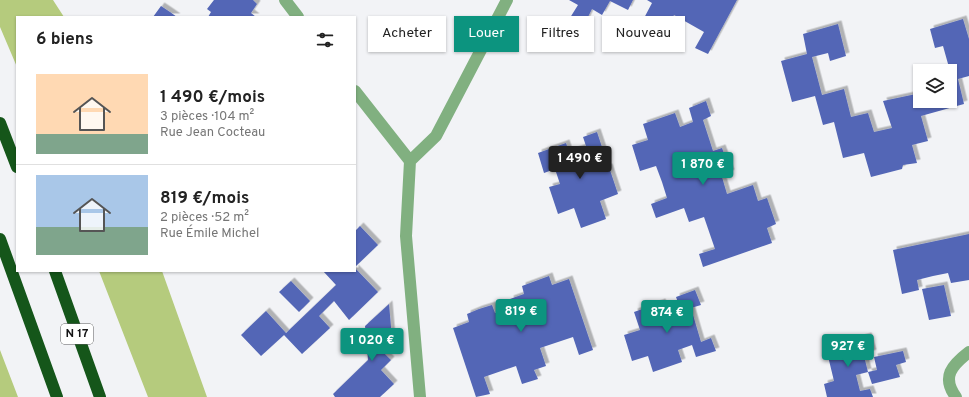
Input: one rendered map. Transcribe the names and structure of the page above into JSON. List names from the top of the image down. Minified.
{"streets":{"highway":["N 17"]},"page":{"chip":["Acheter","Louer","Filtres","Nouveau"],"heading":"6 biens","list":[{"name":"1 490 €/mois","note":"3 pièces · 104 m² · Rue Jean Cocteau"},{"name":"819 €/mois","note":"2 pièces · 52 m² · Rue Émile Michel"}],"price":["1 490 €","1 870 €","819 €","874 €","1 020 €","927 €"]}}
